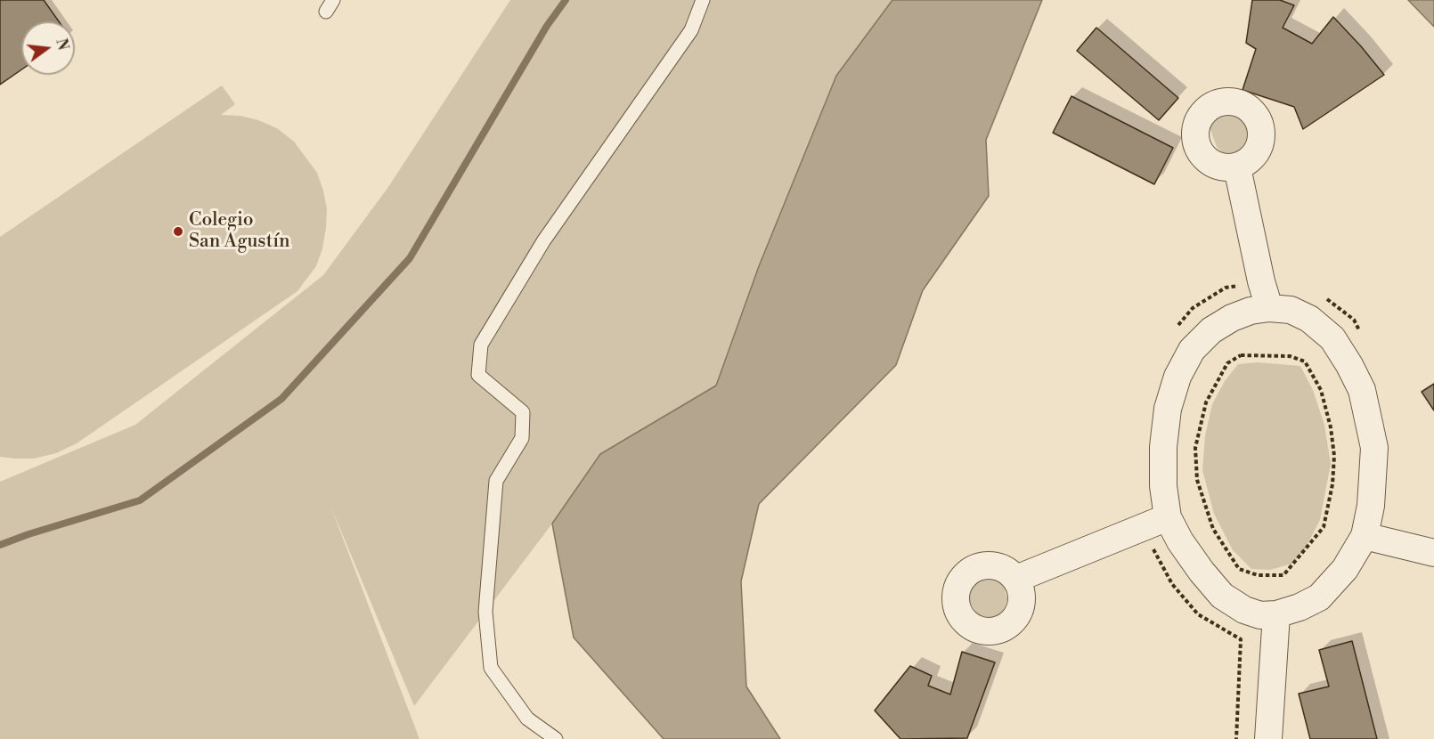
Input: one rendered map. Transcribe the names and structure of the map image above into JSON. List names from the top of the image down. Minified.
{"places":["Colegio San Agustín"],"north":"right"}
